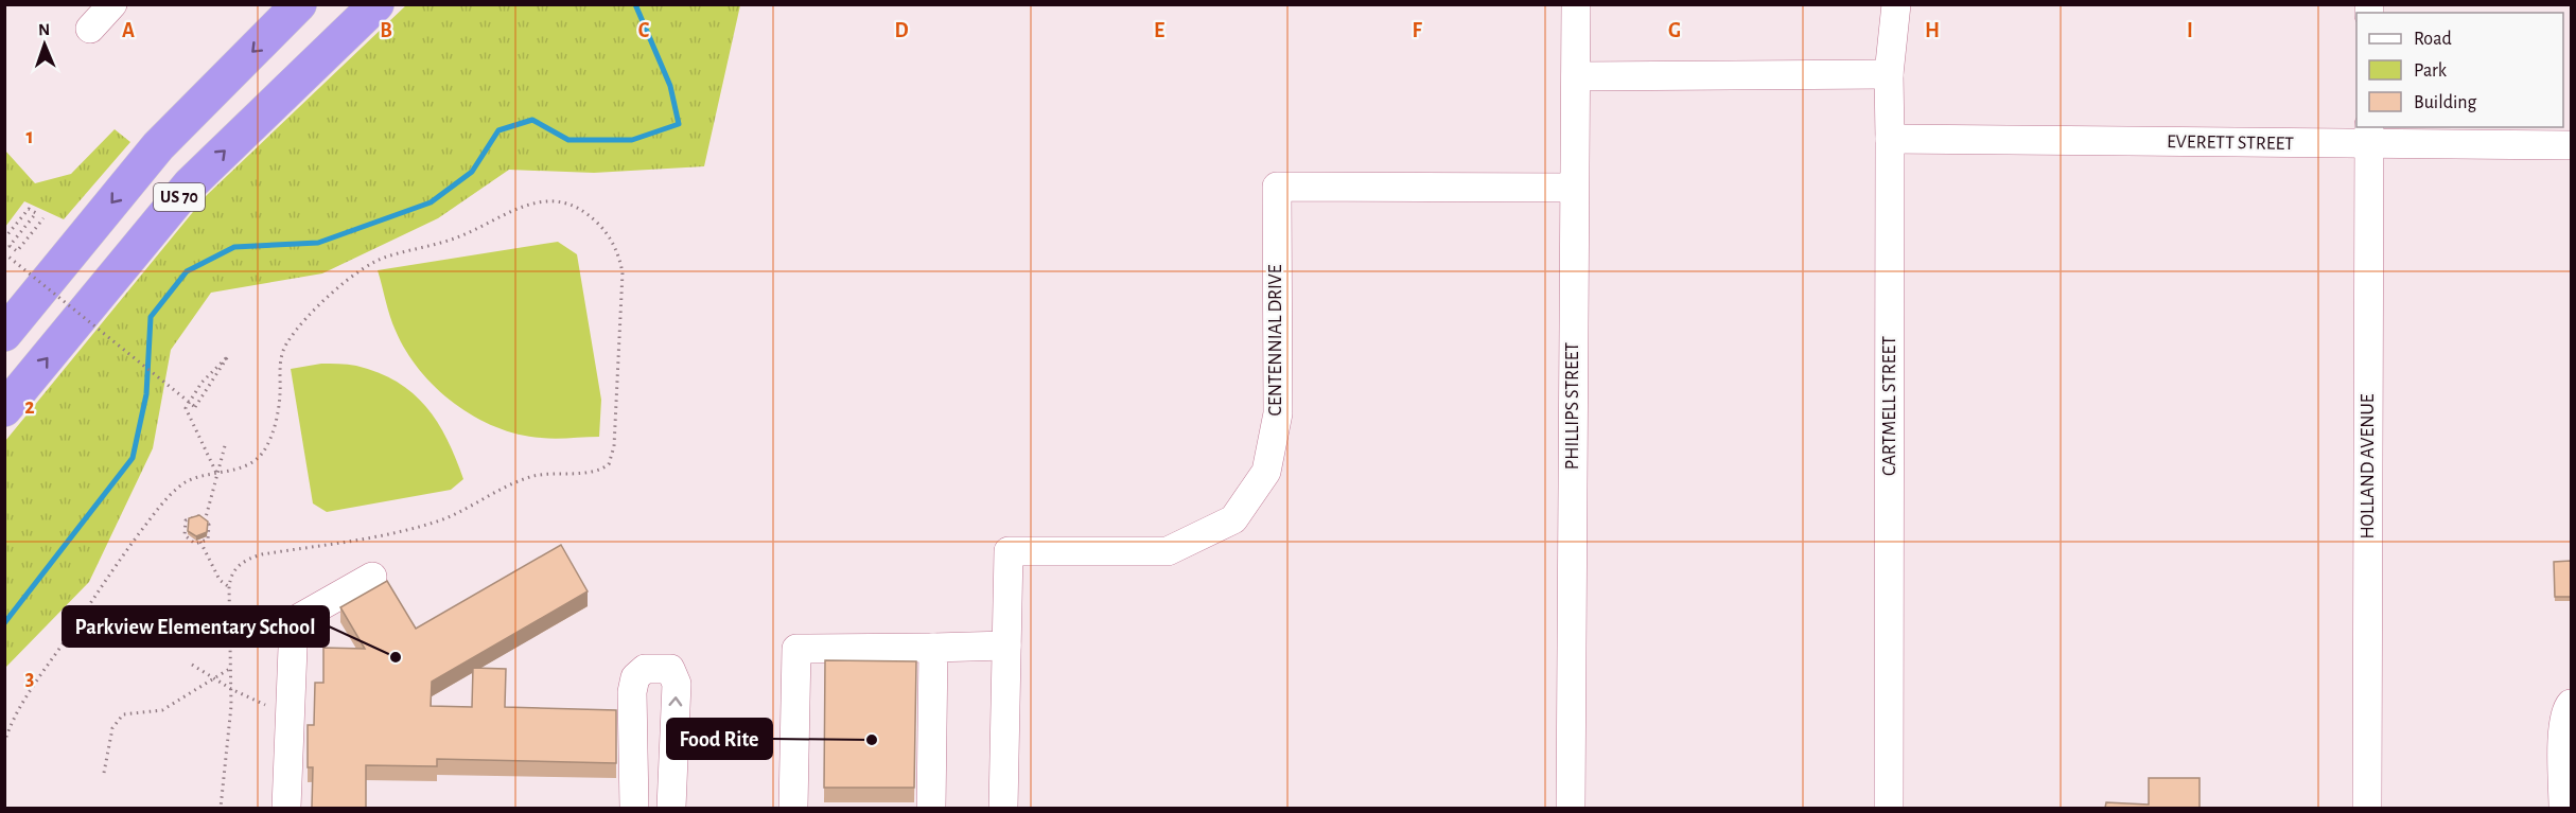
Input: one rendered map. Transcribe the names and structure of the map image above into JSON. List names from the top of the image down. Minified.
{"streets":{"highway":["US 70"],"street":["EVERETT STREET","CENTENNIAL DRIVE","PHILLIPS STREET","CARTMELL STREET","HOLLAND AVENUE"]},"crossings":[["EVERETT STREET","CARTMELL STREET"],["EVERETT STREET","HOLLAND AVENUE"],["CENTENNIAL DRIVE","PHILLIPS STREET"]],"places":["Parkview Elementary School","Food Rite"],"legend":["Road","Park","Building"],"north":"top","grid":{"columns":["A","B","C","D","E","F","G","H","I"],"rows":["1","2","3"]}}
